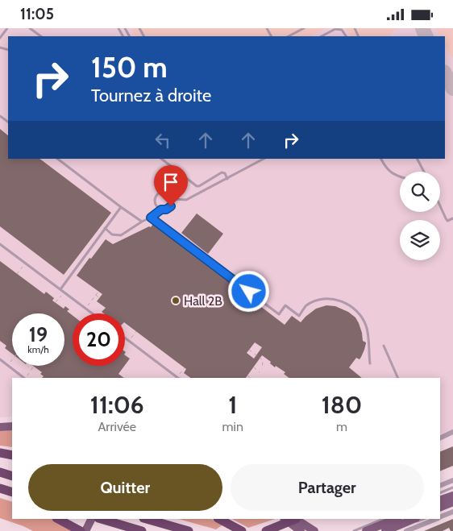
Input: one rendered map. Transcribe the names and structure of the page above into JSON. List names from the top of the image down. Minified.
{"places":["Hall 2B"],"page":{"status":"11:05","turn":["150 m","Tournez à droite"],"speed":"19 km/h","limit":"20","eta":["11:06","Arrivée","1","min","180","m"],"buttons":["Quitter","Partager"]}}
